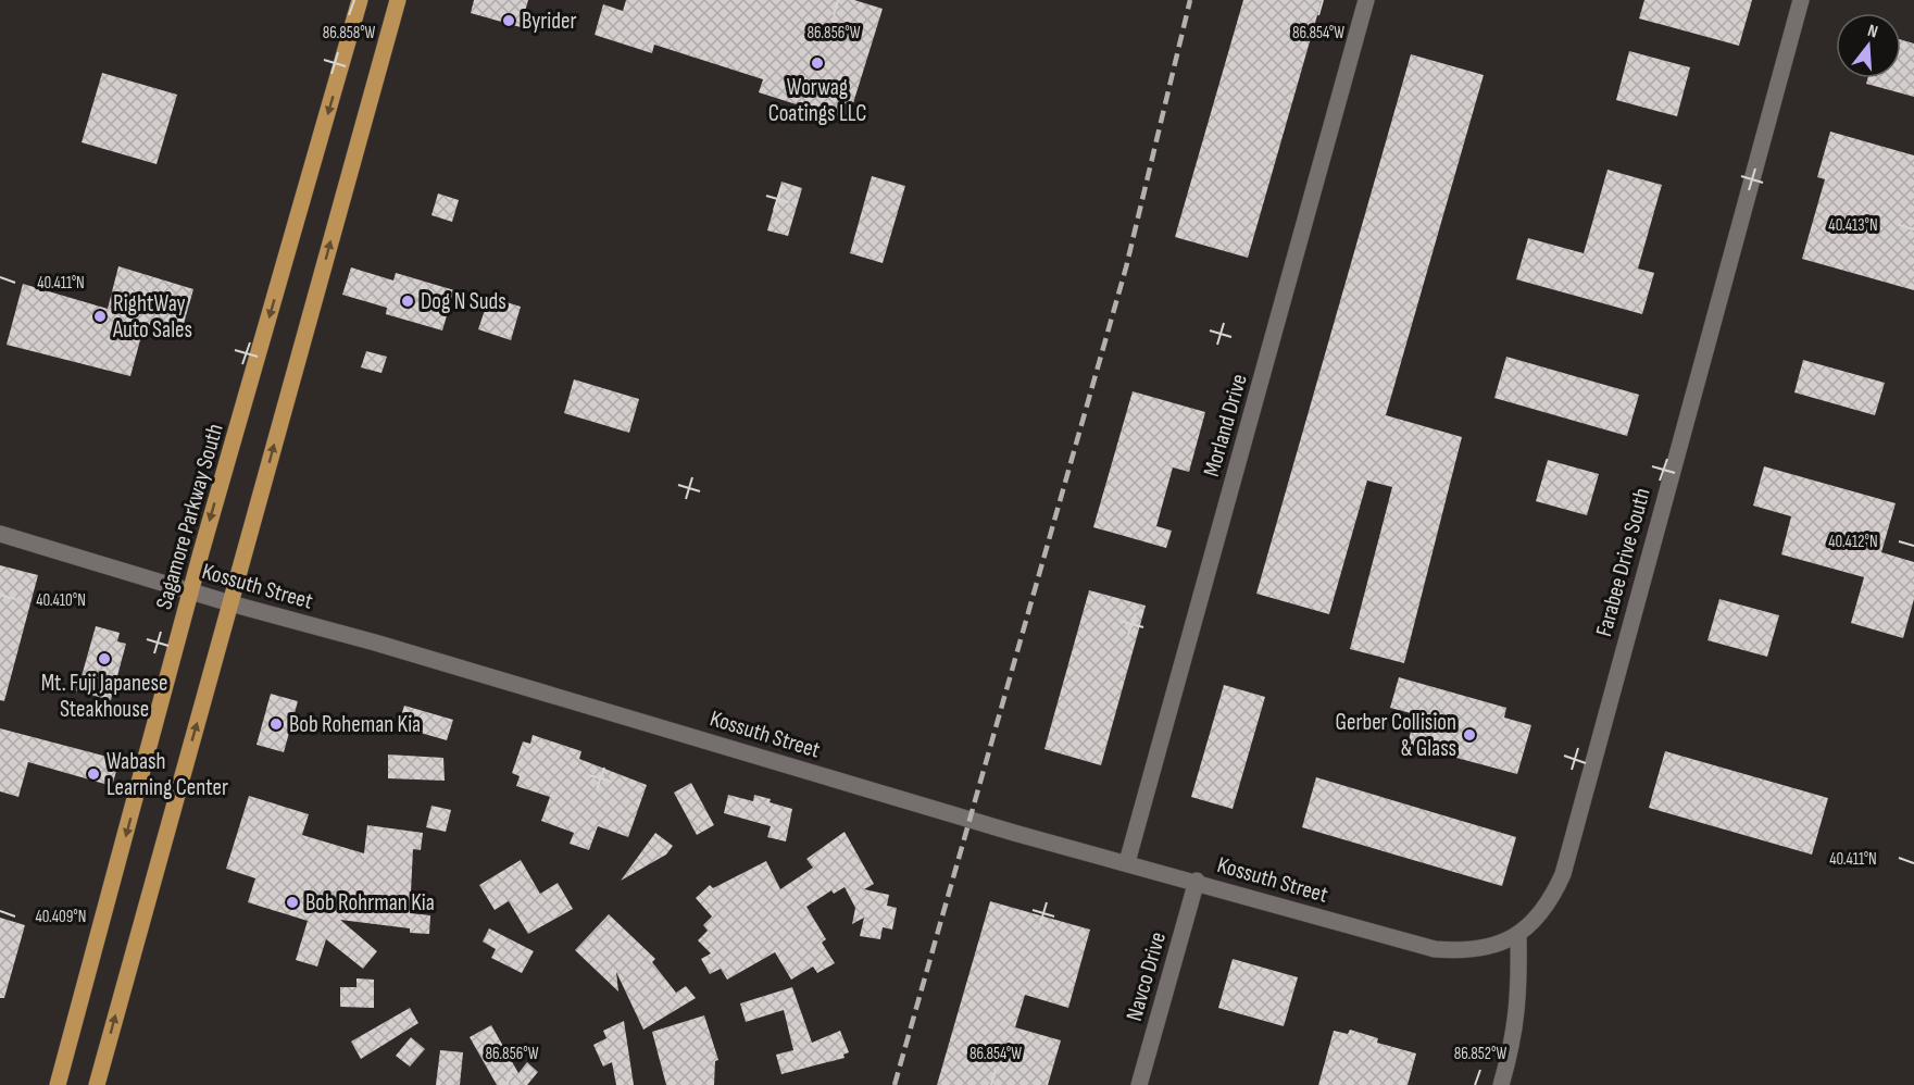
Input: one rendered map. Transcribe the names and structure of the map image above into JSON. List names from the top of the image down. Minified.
{"streets":{"main road":["Sagamore Parkway South"],"street":["Morland Drive","Farabee Drive South","Kossuth Street","Navco Drive"]},"crossings":[["Morland Drive","Kossuth Street"],["Sagamore Parkway South","Kossuth Street"],["Farabee Drive South","Kossuth Street"],["Kossuth Street","Navco Drive"]],"places":["Byrider","Worwag Coatings LLC","Dog N Suds","RightWay Auto Sales","Mt. Fuji Japanese Steakhouse","Bob Roheman Kia","Gerber Collision & Glass","Wabash Learning Center","Bob Rohrman Kia"],"north":"top","coordinates":["86.858°W","86.856°W","86.854°W","40.413°N","40.411°N","40.412°N","40.410°N","40.409°N","86.852°W"]}
